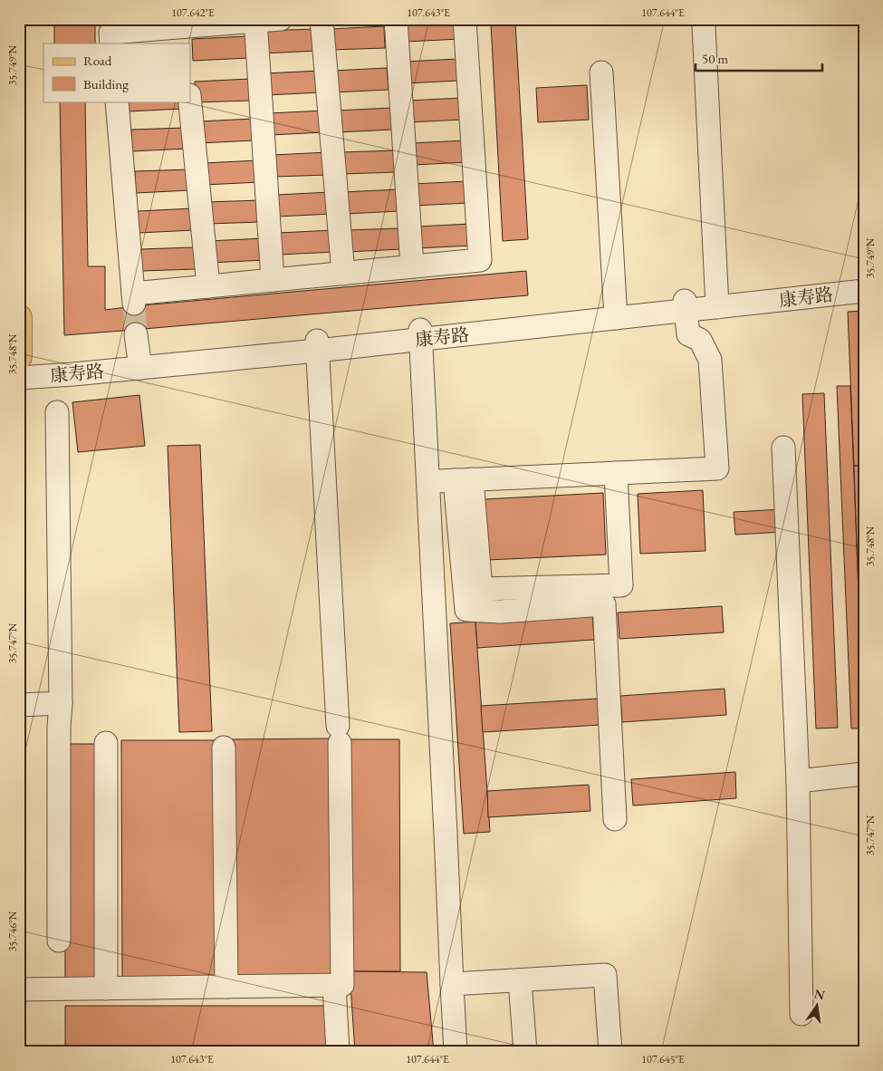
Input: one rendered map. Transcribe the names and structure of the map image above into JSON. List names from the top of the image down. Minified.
{"streets":{"street":["康寿路"]},"legend":["Road","Building"],"scale_bar":"50 m","north":"top","coordinates":["107.642°E","107.643°E","107.644°E","35.749°N","35.748°N","35.747°N","35.746°N","107.645°E"]}
